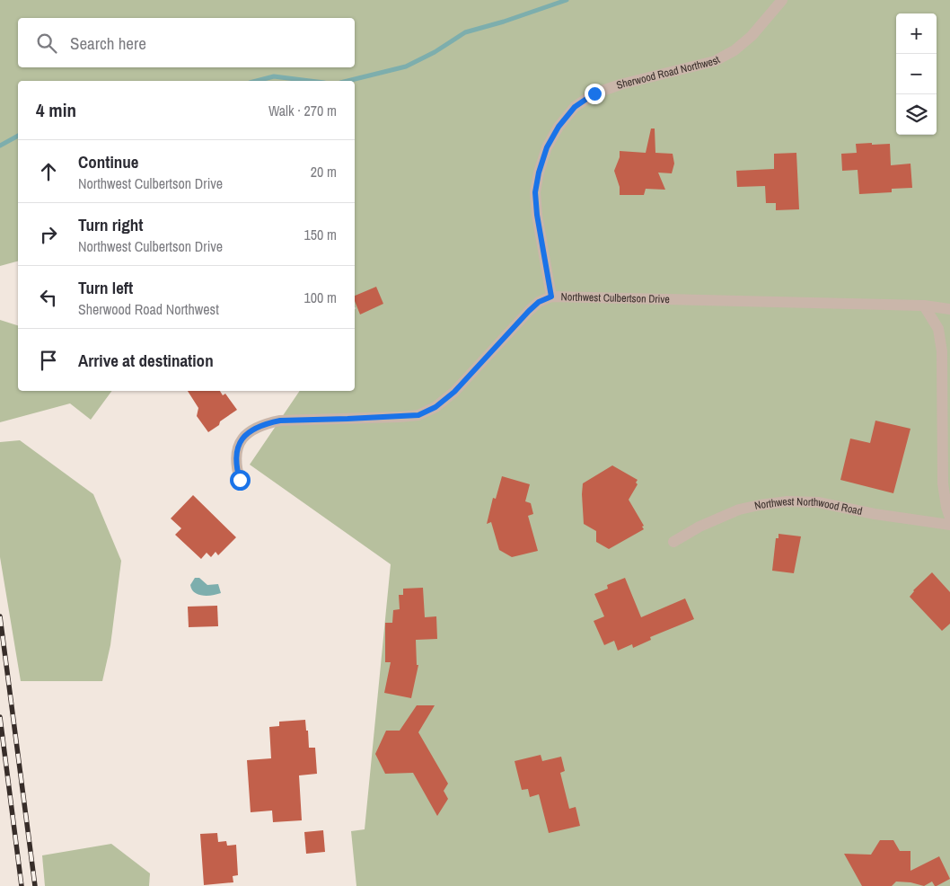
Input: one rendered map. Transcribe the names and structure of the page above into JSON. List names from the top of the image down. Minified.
{"streets":{"street":["Sherwood Road Northwest","Northwest Culbertson Drive","Northwest Northwood Road"]},"crossings":[["Sherwood Road Northwest","Northwest Culbertson Drive"]],"page":{"map_buttons":["+","−"],"search":"Search here","heading":["4 min","Walk · 270 m"],"list":[["Continue","Northwest Culbertson Drive","20 m"],["Turn right","Northwest Culbertson Drive","150 m"],["Turn left","Sherwood Road Northwest","100 m"],"Arrive at destination"]}}
